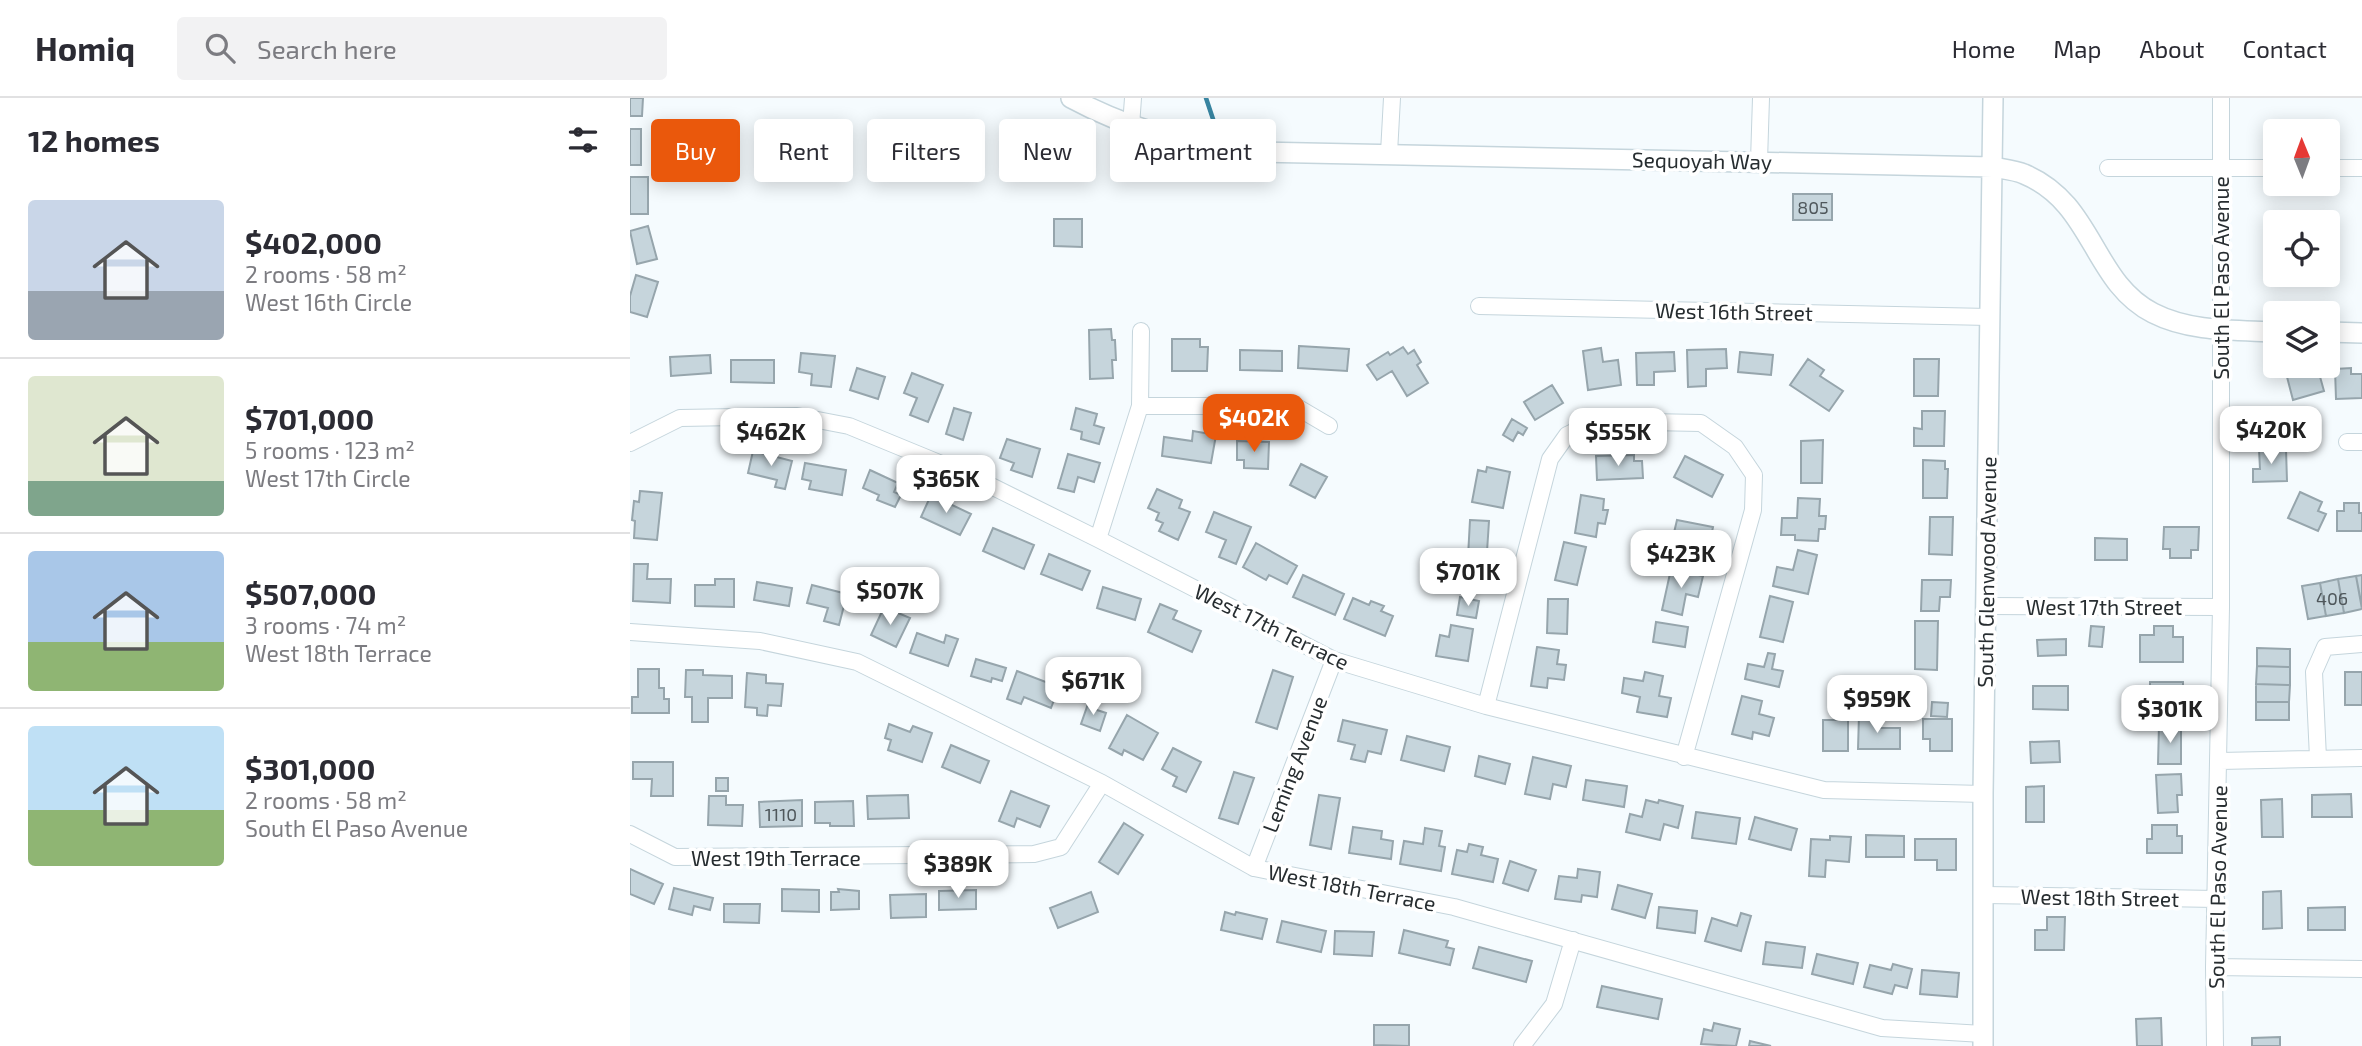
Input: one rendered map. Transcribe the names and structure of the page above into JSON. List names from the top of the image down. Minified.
{"streets":{"street":["Sequoyah Way","South El Paso Avenue","West 16th Street","South Glenwood Avenue","West 17th Street","West 17th Terrace","Leming Avenue","West 19th Terrace","West 18th Terrace","West 18th Street"]},"crossings":[["Sequoyah Way","South El Paso Avenue"],["Sequoyah Way","South Glenwood Avenue"],["South El Paso Avenue","West 17th Street"],["South El Paso Avenue","West 18th Street"],["West 16th Street","South Glenwood Avenue"],["South Glenwood Avenue","West 17th Street"],["South Glenwood Avenue","West 17th Terrace"],["South Glenwood Avenue","West 18th Terrace"],["South Glenwood Avenue","West 18th Street"],["West 17th Terrace","Leming Avenue"],["Leming Avenue","West 18th Terrace"],["West 19th Terrace","West 18th Terrace"]],"house_numbers":["805","406","1110"],"north":"top","page":{"header":"Homiq","search":"Search here","nav":["Home","Map","About","Contact"],"heading":"12 homes","chip":["Buy","Rent","Filters","New","Apartment"],"list":[{"name":"$402,000","note":"2 rooms · 58 m² · West 16th Circle"},{"name":"$701,000","note":"5 rooms · 123 m² · West 17th Circle"},{"name":"$507,000","note":"3 rooms · 74 m² · West 18th Terrace"},{"name":"$301,000","note":"2 rooms · 58 m² · South El Paso Avenue"}],"price":["$402K","$420K","$462K","$555K","$365K","$423K","$701K","$507K","$671K","$959K","$301K","$389K"]}}
